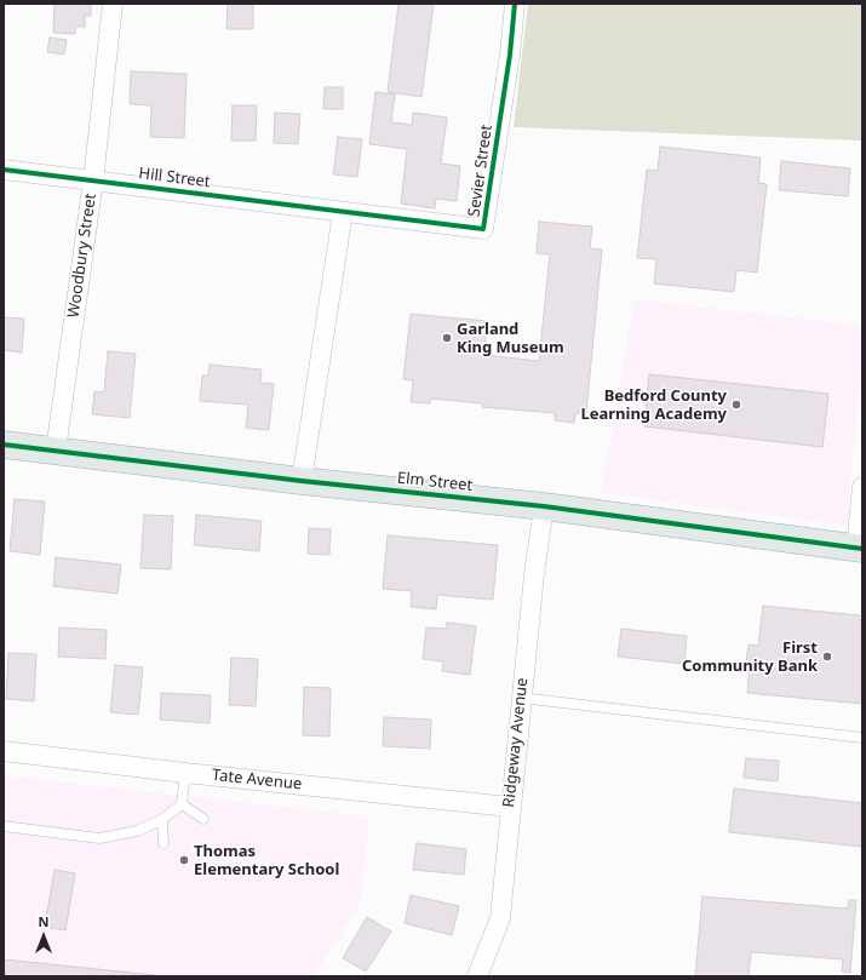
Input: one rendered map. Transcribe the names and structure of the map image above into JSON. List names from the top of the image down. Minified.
{"streets":{"main road":["Elm Street"],"street":["Sevier Street","Hill Street","Woodbury Street","Ridgeway Avenue","Tate Avenue"]},"crossings":[["Sevier Street","Hill Street"],["Hill Street","Woodbury Street"],["Woodbury Street","Elm Street"],["Elm Street","Ridgeway Avenue"],["Ridgeway Avenue","Tate Avenue"]],"places":["Garland King Museum","Bedford County Learning Academy","First Community Bank","Thomas Elementary School"],"north":"top"}
